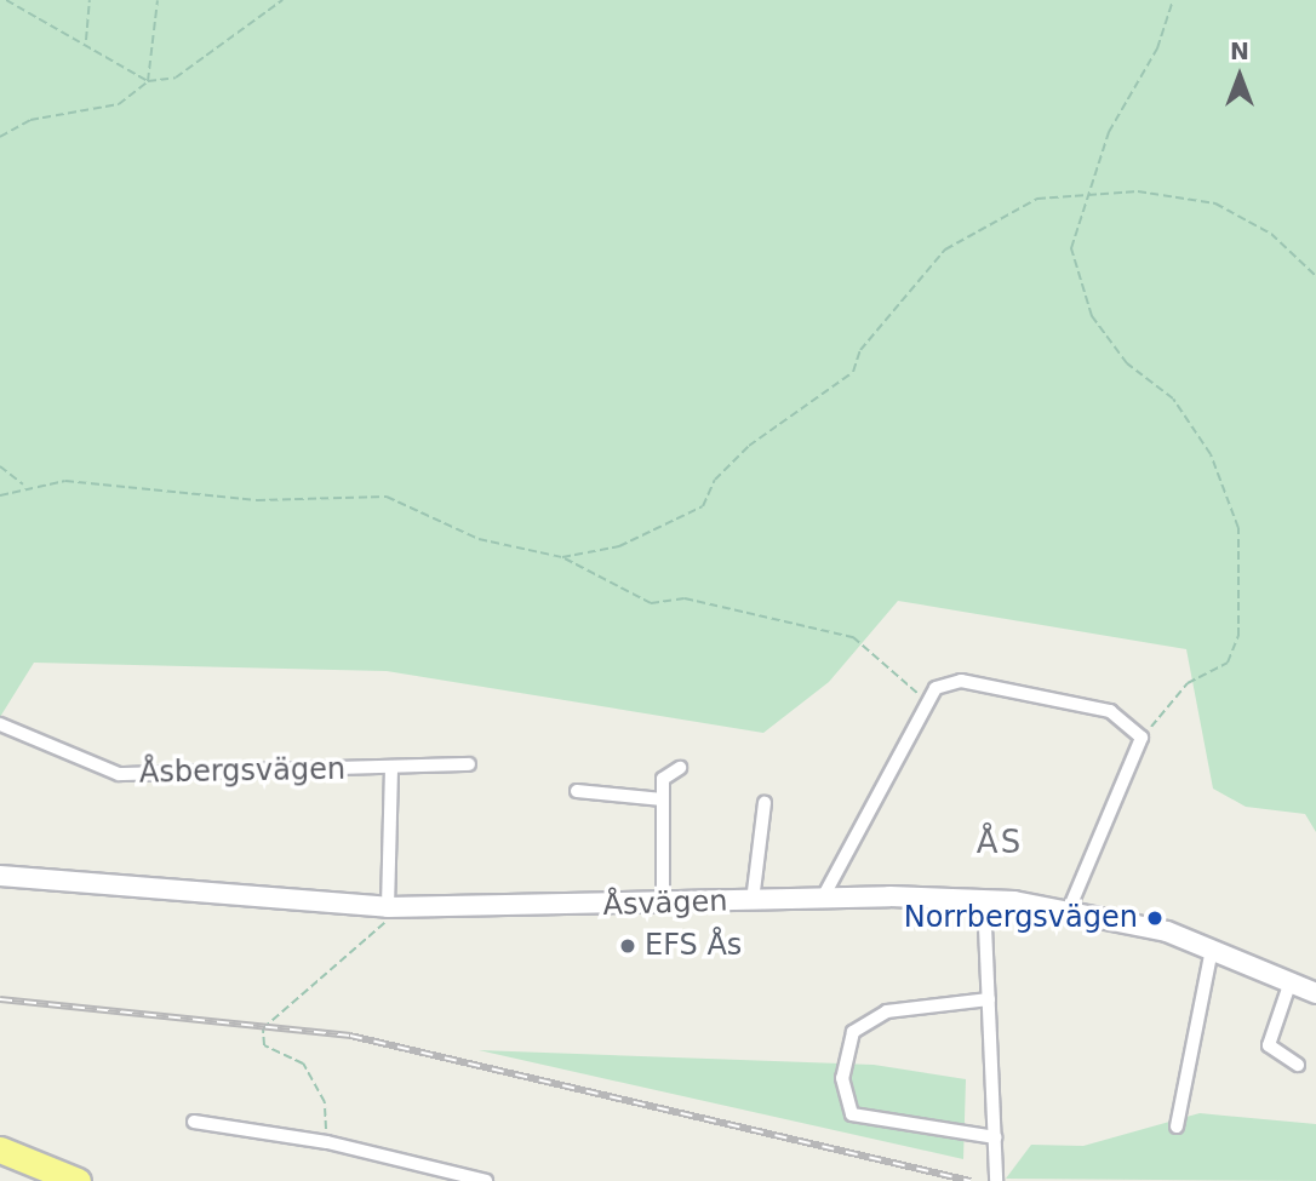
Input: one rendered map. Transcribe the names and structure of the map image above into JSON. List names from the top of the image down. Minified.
{"streets":{"street":["Åsbergsvägen","Åsvägen"]},"districts":["ÅS"],"places":["Norrbergsvägen","EFS Ås"],"north":"top"}
